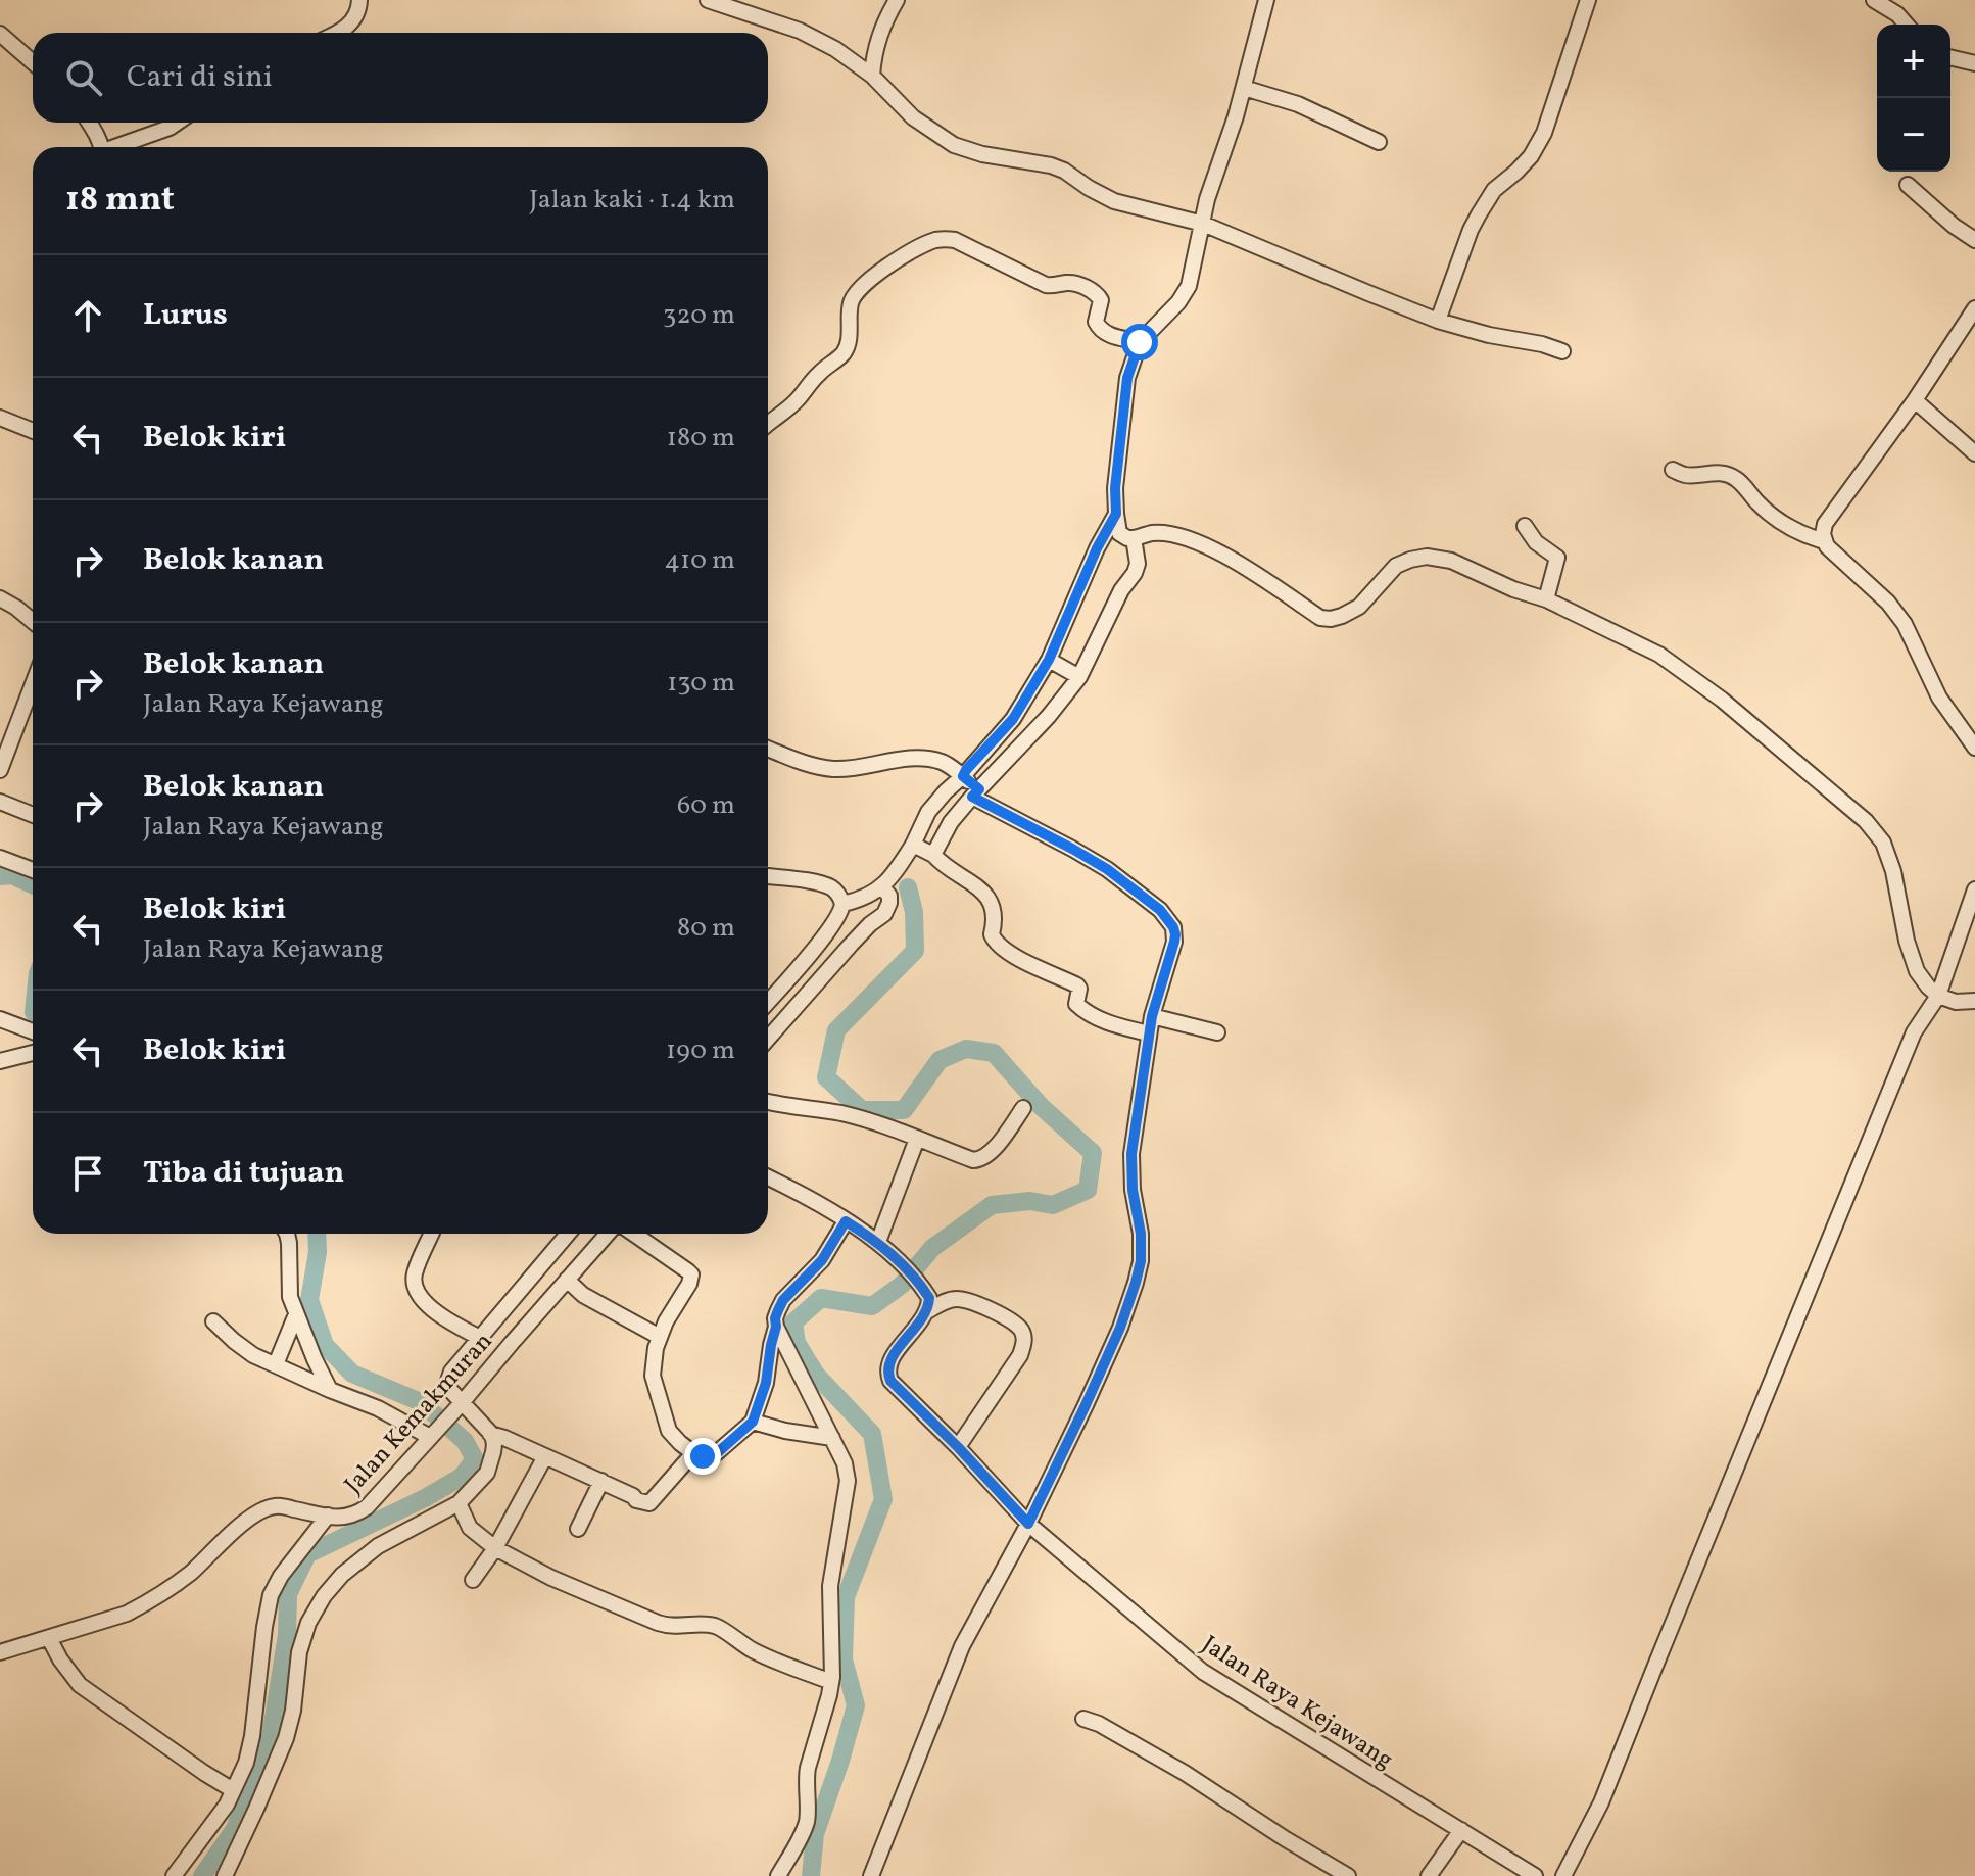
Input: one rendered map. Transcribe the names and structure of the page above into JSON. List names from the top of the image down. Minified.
{"streets":{"street":["Jalan Kemakmuran","Jalan Raya Kejawang"]},"page":{"map_buttons":["+","−"],"search":"Cari di sini","heading":["18 mnt","Jalan kaki · 1.4 km"],"list":[["Lurus","320 m"],["Belok kiri","180 m"],["Belok kanan","410 m"],["Belok kanan","Jalan Raya Kejawang","130 m"],["Belok kanan","Jalan Raya Kejawang","60 m"],["Belok kiri","Jalan Raya Kejawang","80 m"],["Belok kiri","190 m"],"Tiba di tujuan"]}}
